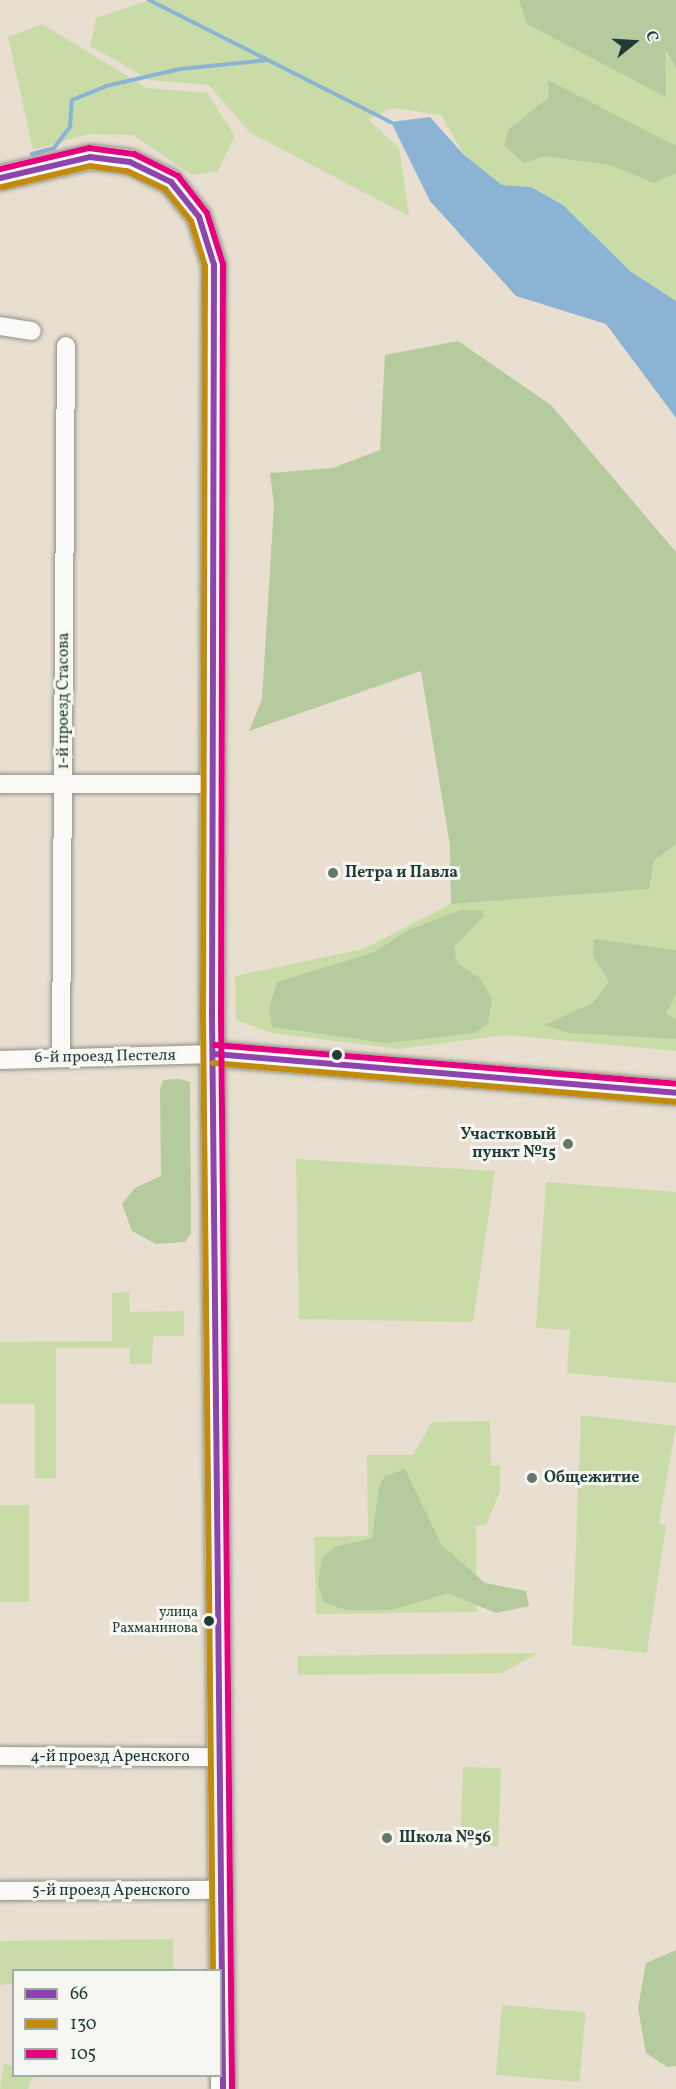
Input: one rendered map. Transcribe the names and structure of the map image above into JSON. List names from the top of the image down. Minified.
{"streets":{"main road":["6-й проезд Пестеля"],"street":["1-й проезд Стасова","4-й проезд Аренского","5-й проезд Аренского"]},"crossings":[["1-й проезд Стасова","6-й проезд Пестеля"]],"places":["Петра и Павла","Участковый пункт №15","Общежитие","улица Рахманинова","Школа №56"],"lines":["transit line 105","transit line 66","transit line 130"],"legend":["66","130","105"],"north":"right"}
